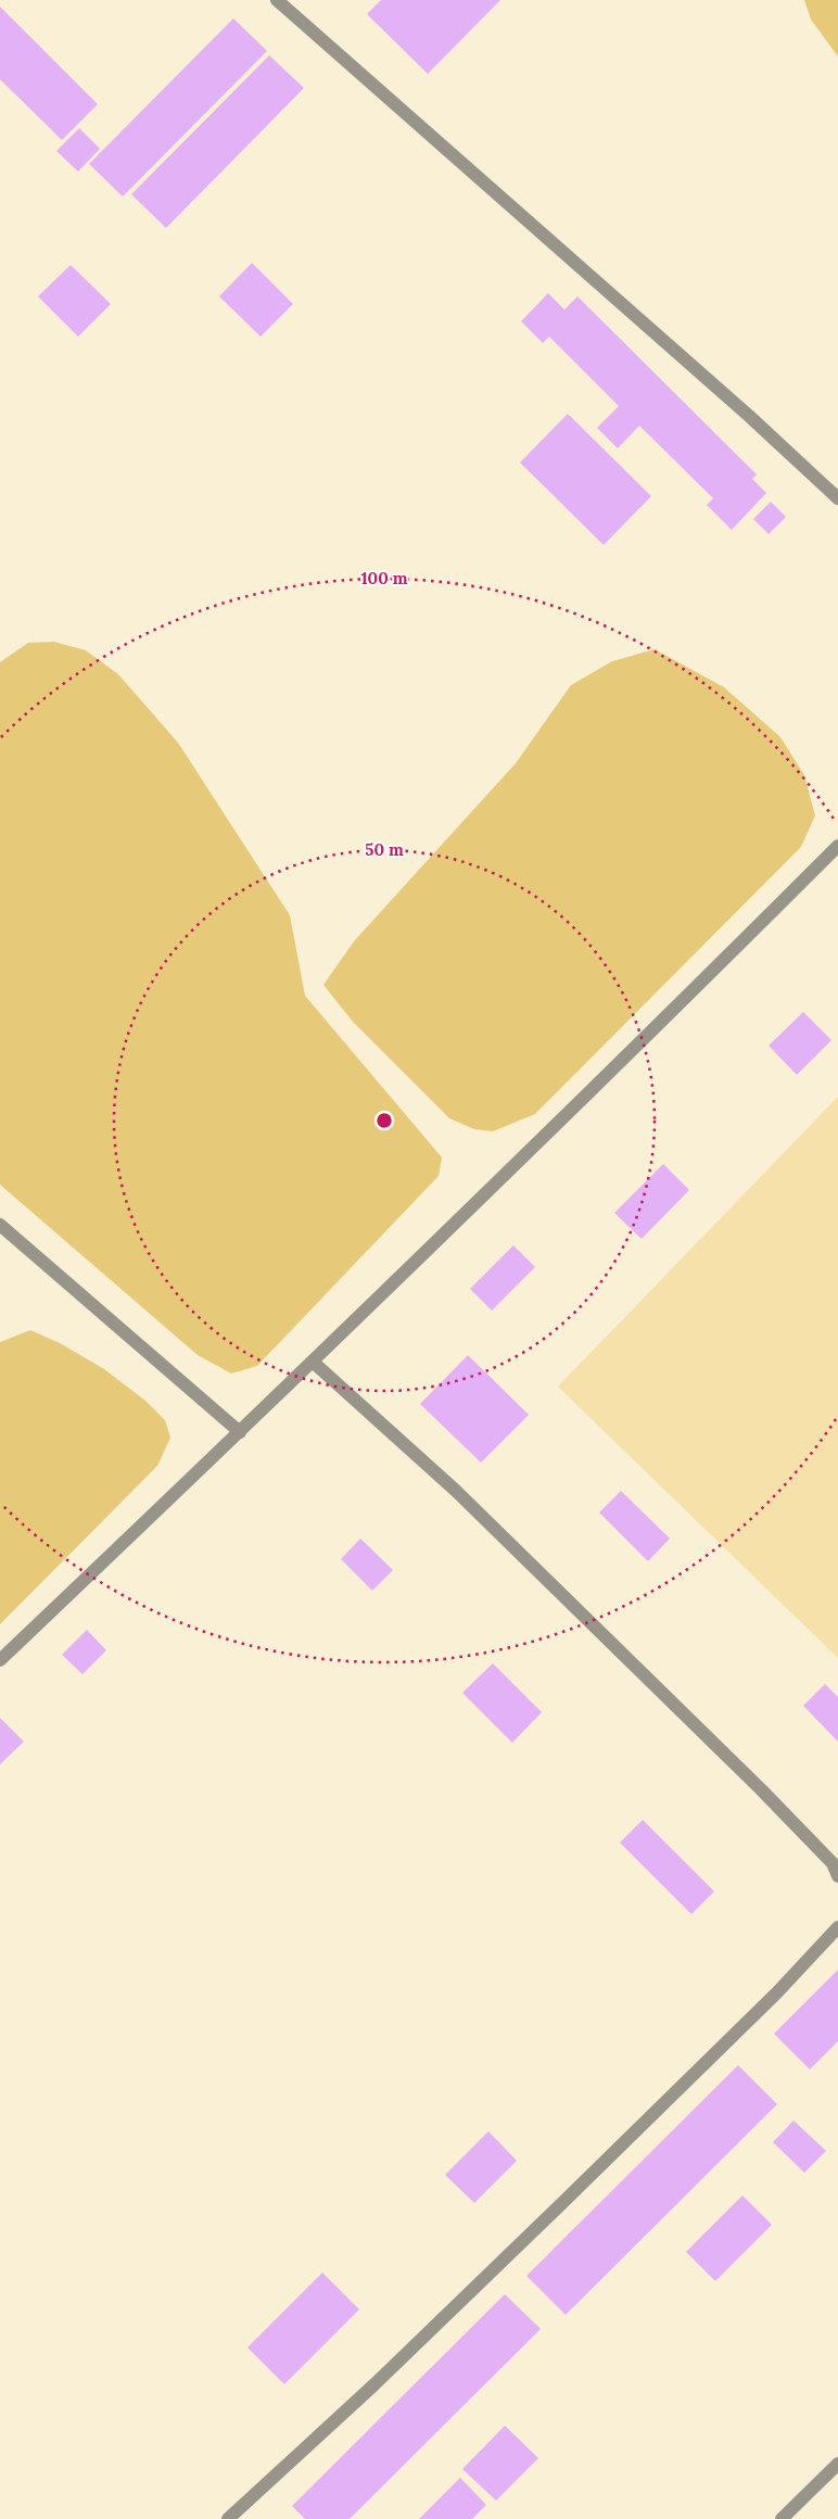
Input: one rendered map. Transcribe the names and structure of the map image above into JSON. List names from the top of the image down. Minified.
{"rings":["100 m","50 m"]}
